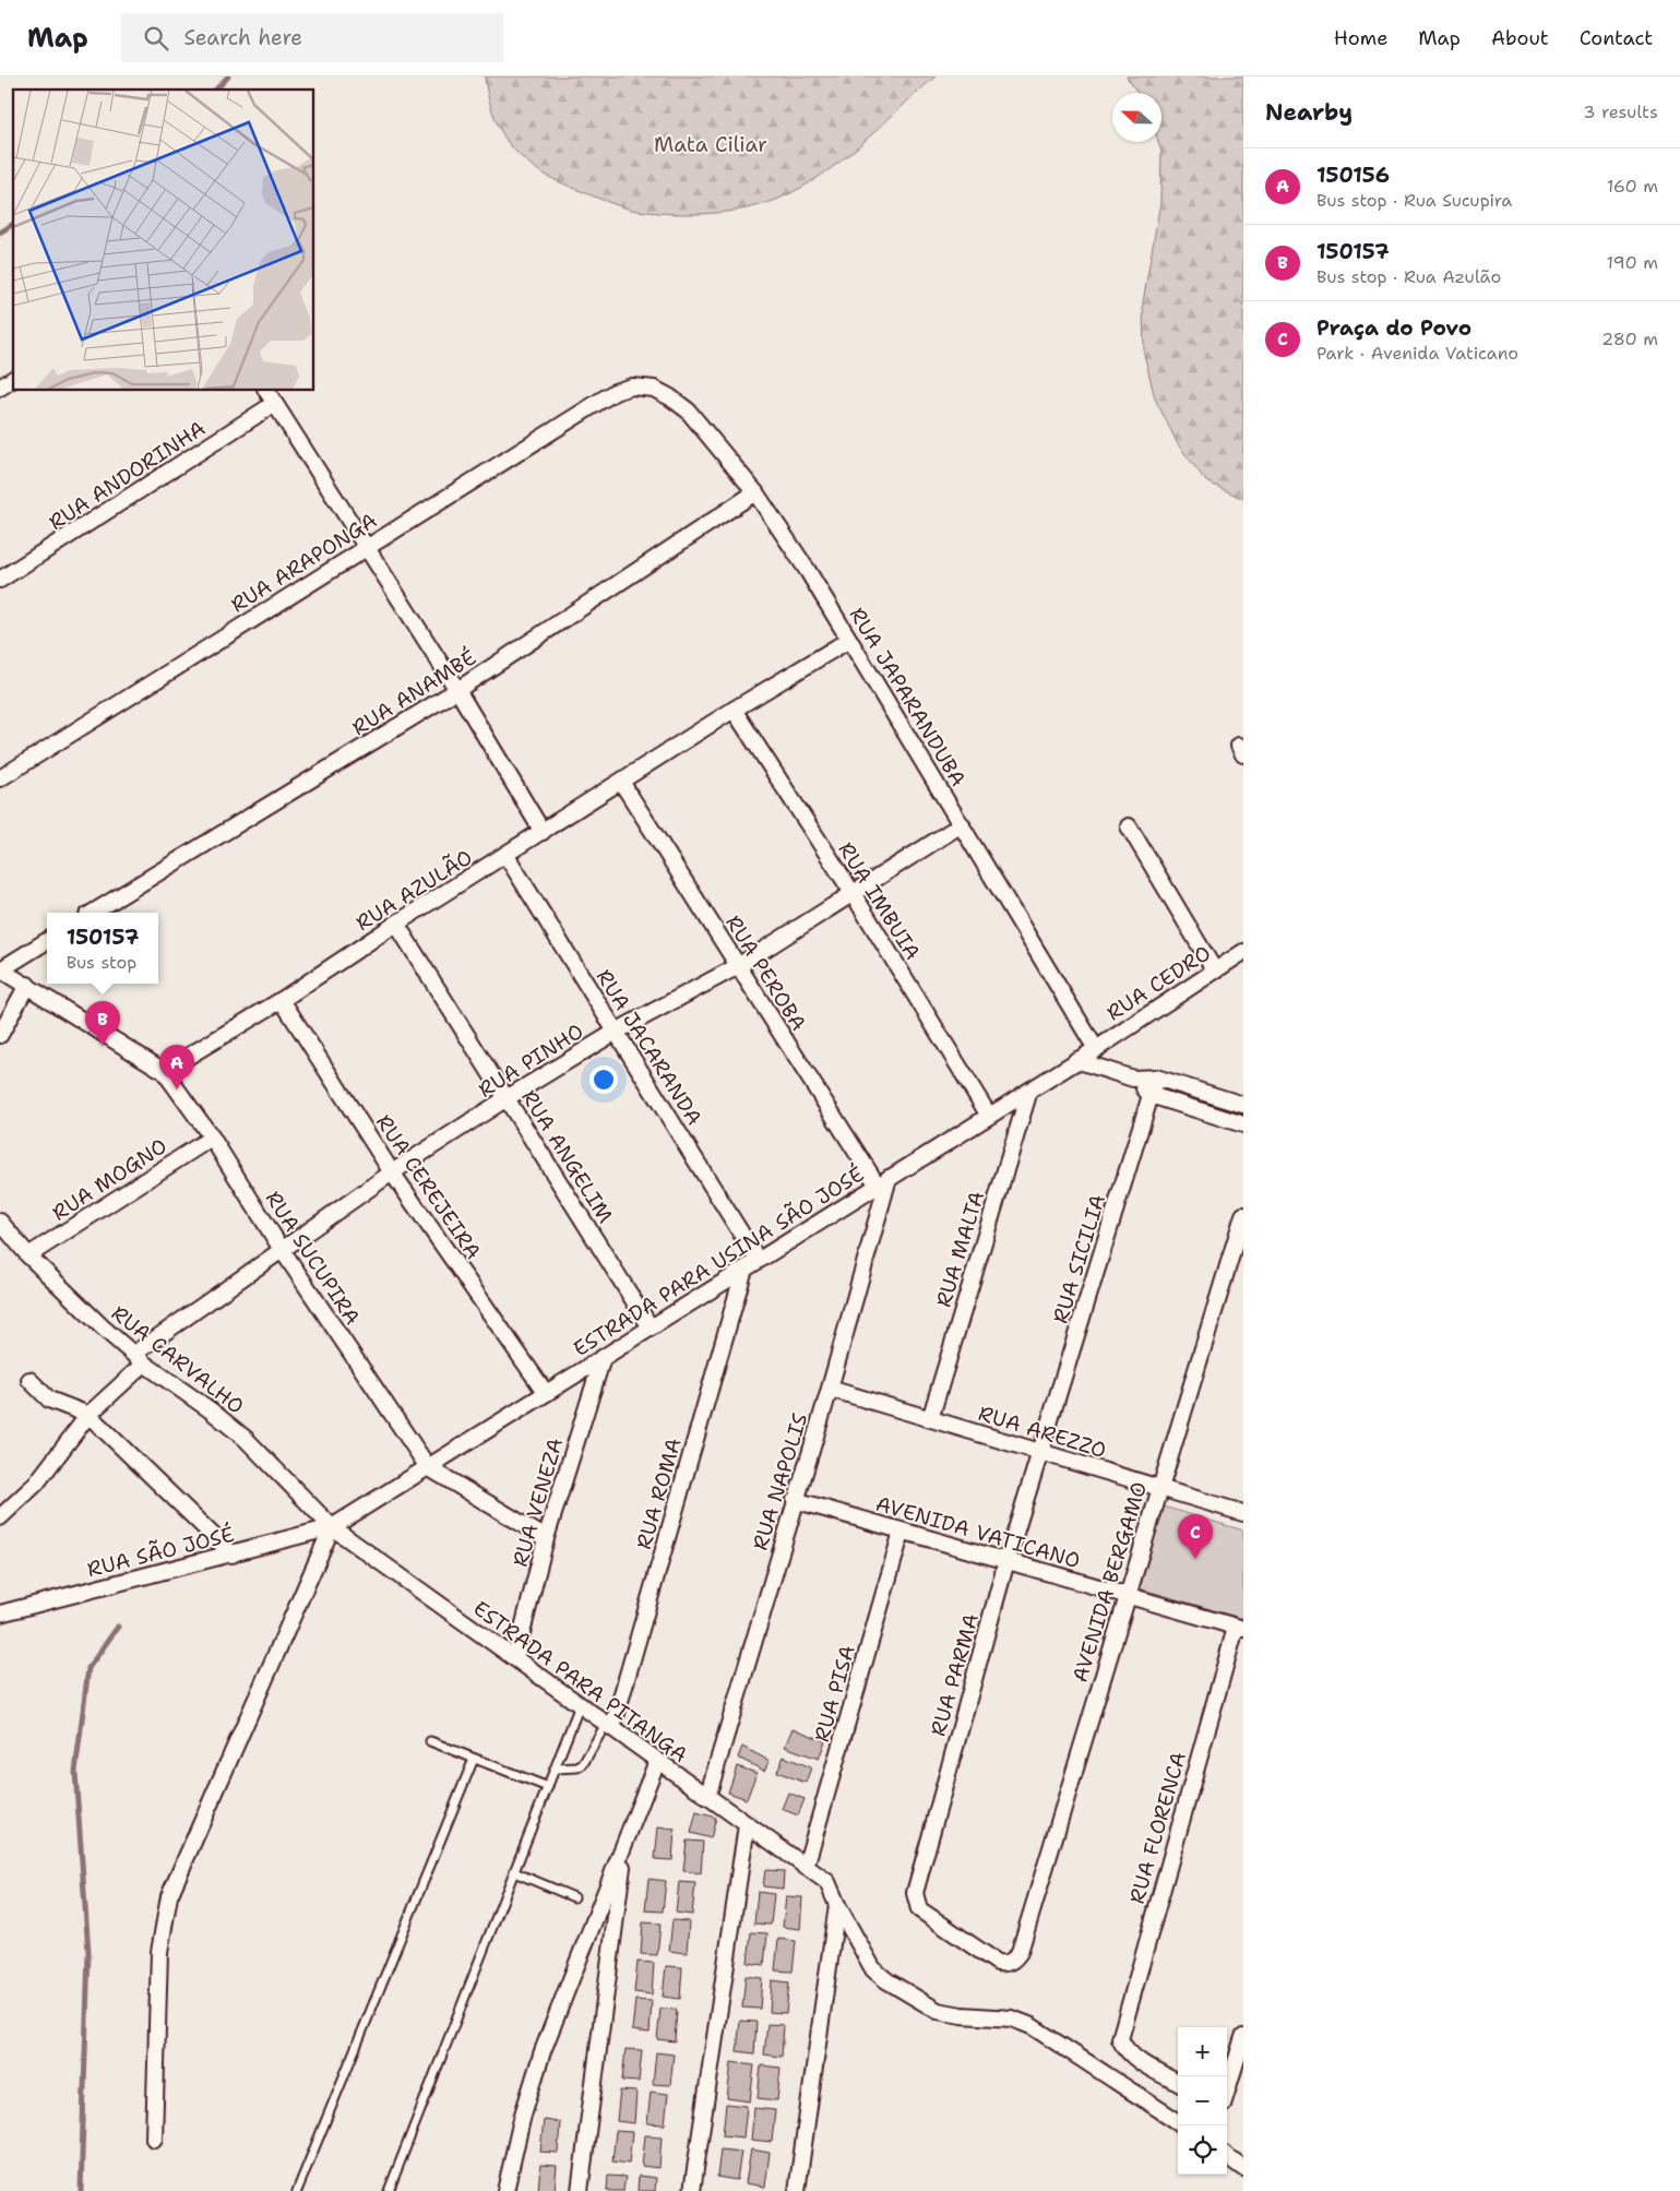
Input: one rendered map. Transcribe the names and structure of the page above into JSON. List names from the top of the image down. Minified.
{"streets":{"street":["RUA ANDORINHA","RUA ARAPONGA","RUA ANAMBÉ","RUA JAPARANDUBA","RUA AZULÃO","RUA IMBUIA","RUA PEROBA","RUA CEDRO","RUA JACARANDA","RUA PINHO","RUA ANGELIM","RUA MOGNO","RUA CEREJEIRA","RUA MALTA","RUA SUCUPIRA","RUA SICILIA","ESTRADA PARA USINA SÃO JOSÉ","RUA CARVALHO","RUA AREZZO","RUA NAPOLIS","RUA ROMA","RUA VENEZA","AVENIDA VATICANO","RUA SÃO JOSÉ","AVENIDA BERGAMO","RUA PARMA","ESTRADA PARA PITANGA","RUA PISA","RUA FLORENCA"]},"crossings":[["RUA ARAPONGA","RUA JAPARANDUBA"],["RUA ANAMBÉ","RUA JAPARANDUBA"],["RUA JAPARANDUBA","RUA AZULÃO"],["RUA JAPARANDUBA","RUA CEDRO"],["RUA JAPARANDUBA","RUA PINHO"],["RUA AZULÃO","RUA IMBUIA"],["RUA AZULÃO","RUA PEROBA"],["RUA AZULÃO","RUA JACARANDA"],["RUA AZULÃO","RUA ANGELIM"],["RUA AZULÃO","RUA CEREJEIRA"],["RUA AZULÃO","RUA SUCUPIRA"],["RUA IMBUIA","RUA PINHO"],["RUA IMBUIA","ESTRADA PARA USINA SÃO JOSÉ"],["RUA PEROBA","RUA PINHO"],["RUA PEROBA","ESTRADA PARA USINA SÃO JOSÉ"],["RUA PEROBA","RUA NAPOLIS"],["RUA JACARANDA","RUA PINHO"],["RUA JACARANDA","ESTRADA PARA USINA SÃO JOSÉ"],["RUA PINHO","RUA ANGELIM"],["RUA PINHO","RUA CEREJEIRA"],["RUA PINHO","RUA SUCUPIRA"],["RUA PINHO","RUA CARVALHO"],["RUA ANGELIM","ESTRADA PARA USINA SÃO JOSÉ"],["RUA MOGNO","RUA SUCUPIRA"],["RUA MOGNO","RUA CARVALHO"],["RUA CEREJEIRA","ESTRADA PARA USINA SÃO JOSÉ"],["RUA MALTA","ESTRADA PARA USINA SÃO JOSÉ"],["RUA MALTA","RUA AREZZO"],["RUA SUCUPIRA","ESTRADA PARA USINA SÃO JOSÉ"],["RUA SICILIA","RUA AREZZO"],["RUA SICILIA","RUA PARMA"],["ESTRADA PARA USINA SÃO JOSÉ","RUA CARVALHO"],["ESTRADA PARA USINA SÃO JOSÉ","RUA NAPOLIS"],["ESTRADA PARA USINA SÃO JOSÉ","RUA ROMA"],["ESTRADA PARA USINA SÃO JOSÉ","RUA VENEZA"],["ESTRADA PARA USINA SÃO JOSÉ","RUA SÃO JOSÉ"],["ESTRADA PARA USINA SÃO JOSÉ","ESTRADA PARA PITANGA"],["RUA CARVALHO","RUA SÃO JOSÉ"],["RUA CARVALHO","ESTRADA PARA PITANGA"],["RUA AREZZO","RUA NAPOLIS"],["RUA AREZZO","AVENIDA BERGAMO"],["RUA AREZZO","RUA PARMA"],["RUA NAPOLIS","AVENIDA VATICANO"],["RUA NAPOLIS","ESTRADA PARA PITANGA"],["RUA ROMA","ESTRADA PARA PITANGA"],["RUA VENEZA","ESTRADA PARA PITANGA"],["AVENIDA VATICANO","AVENIDA BERGAMO"],["AVENIDA VATICANO","RUA PARMA"],["AVENIDA VATICANO","RUA PISA"],["AVENIDA VATICANO","RUA FLORENCA"],["RUA SÃO JOSÉ","ESTRADA PARA PITANGA"],["AVENIDA BERGAMO","RUA PARMA"],["ESTRADA PARA PITANGA","RUA PISA"]],"parks":["Mata Ciliar"],"north":"left","page":{"header":"Map","search":"Search here","nav":["Home","Map","About","Contact"],"heading":["Nearby","3 results"],"list":[{"mark":"A","name":"150156","note":"Bus stop · Rua Sucupira","value":"160 m"},{"mark":"B","name":"150157","note":"Bus stop · Rua Azulão","value":"190 m"},{"mark":"C","name":"Praça do Povo","note":"Park · Avenida Vaticano","value":"280 m"}],"popup":["150157","Bus stop"],"pins":["B","A","C"],"map_buttons":["+","−"]}}
